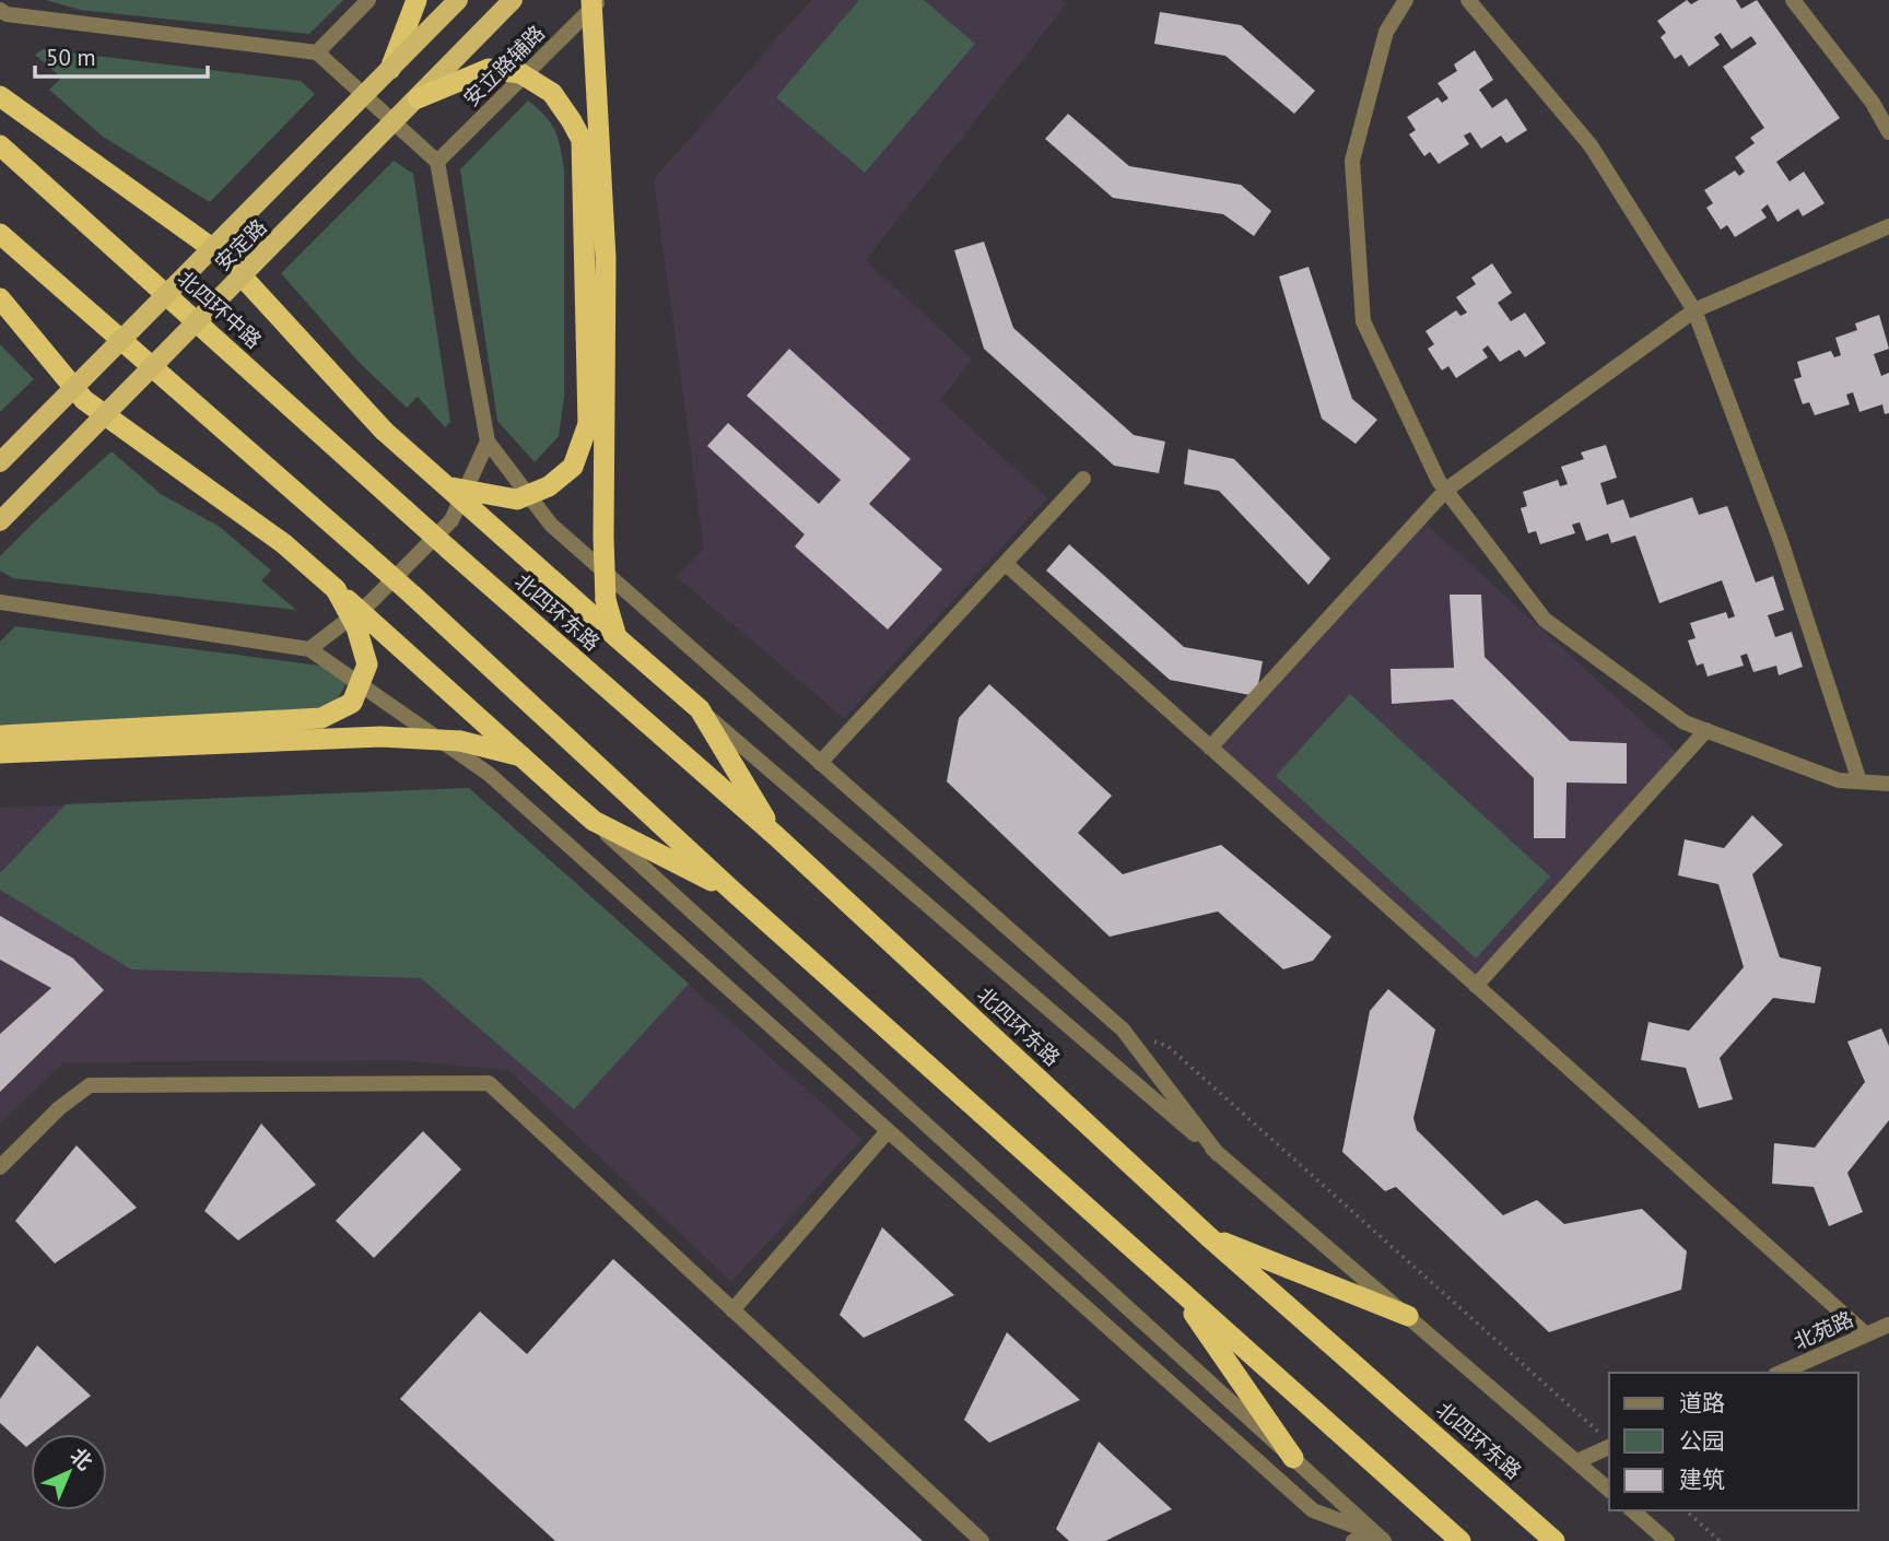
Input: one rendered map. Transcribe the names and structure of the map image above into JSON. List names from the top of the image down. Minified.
{"streets":{"highway":["北四环中路","北四环东路"],"main road":["安定路"],"street":["安立路辅路","北苑路"]},"crossings":[["北四环中路","北四环东路"]],"legend":["道路","公园","建筑"],"scale_bar":"50 m","north":"top right"}
